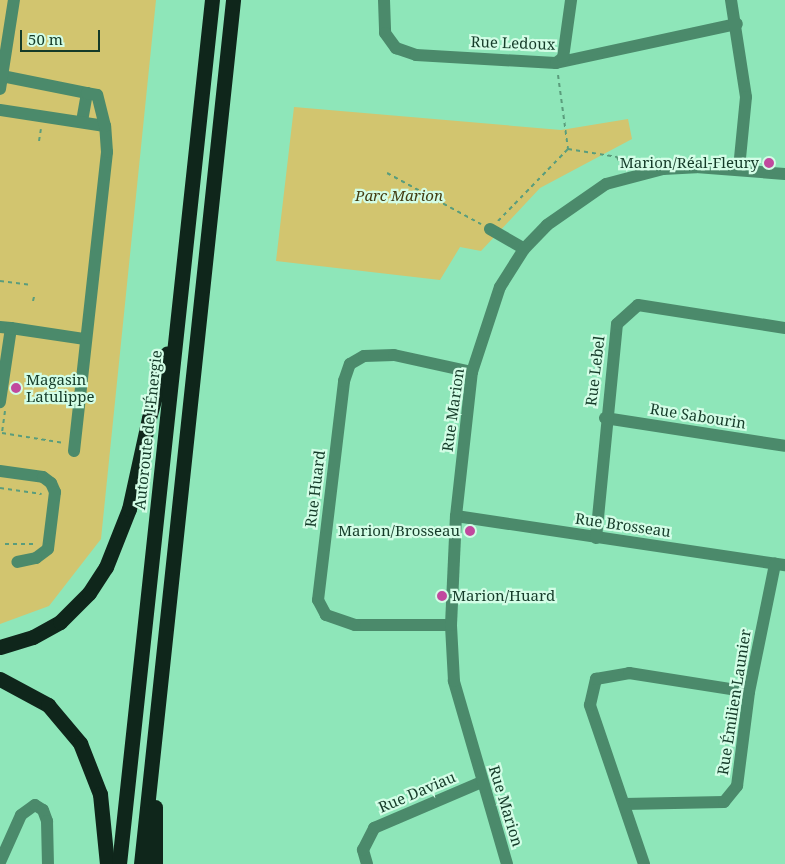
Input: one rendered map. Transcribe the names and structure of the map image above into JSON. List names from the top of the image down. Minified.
{"streets":{"highway":["Autoroute de l'Énergie"],"street":["Rue Ledoux","Rue Lebel","Rue Marion","Rue Sabourin","Rue Huard","Rue Brosseau","Rue Émilien Launier","Rue Daviau"]},"crossings":[["Rue Lebel","Rue Sabourin"],["Rue Lebel","Rue Brosseau"],["Rue Marion","Rue Huard"],["Rue Marion","Rue Brosseau"],["Rue Marion","Rue Daviau"],["Rue Brosseau","Rue Émilien Launier"]],"parks":["Parc Marion"],"places":["Marion/Réal-Fleury","Magasin Latulippe","Marion/Brosseau","Marion/Huard"],"scale_bar":"50 m"}
